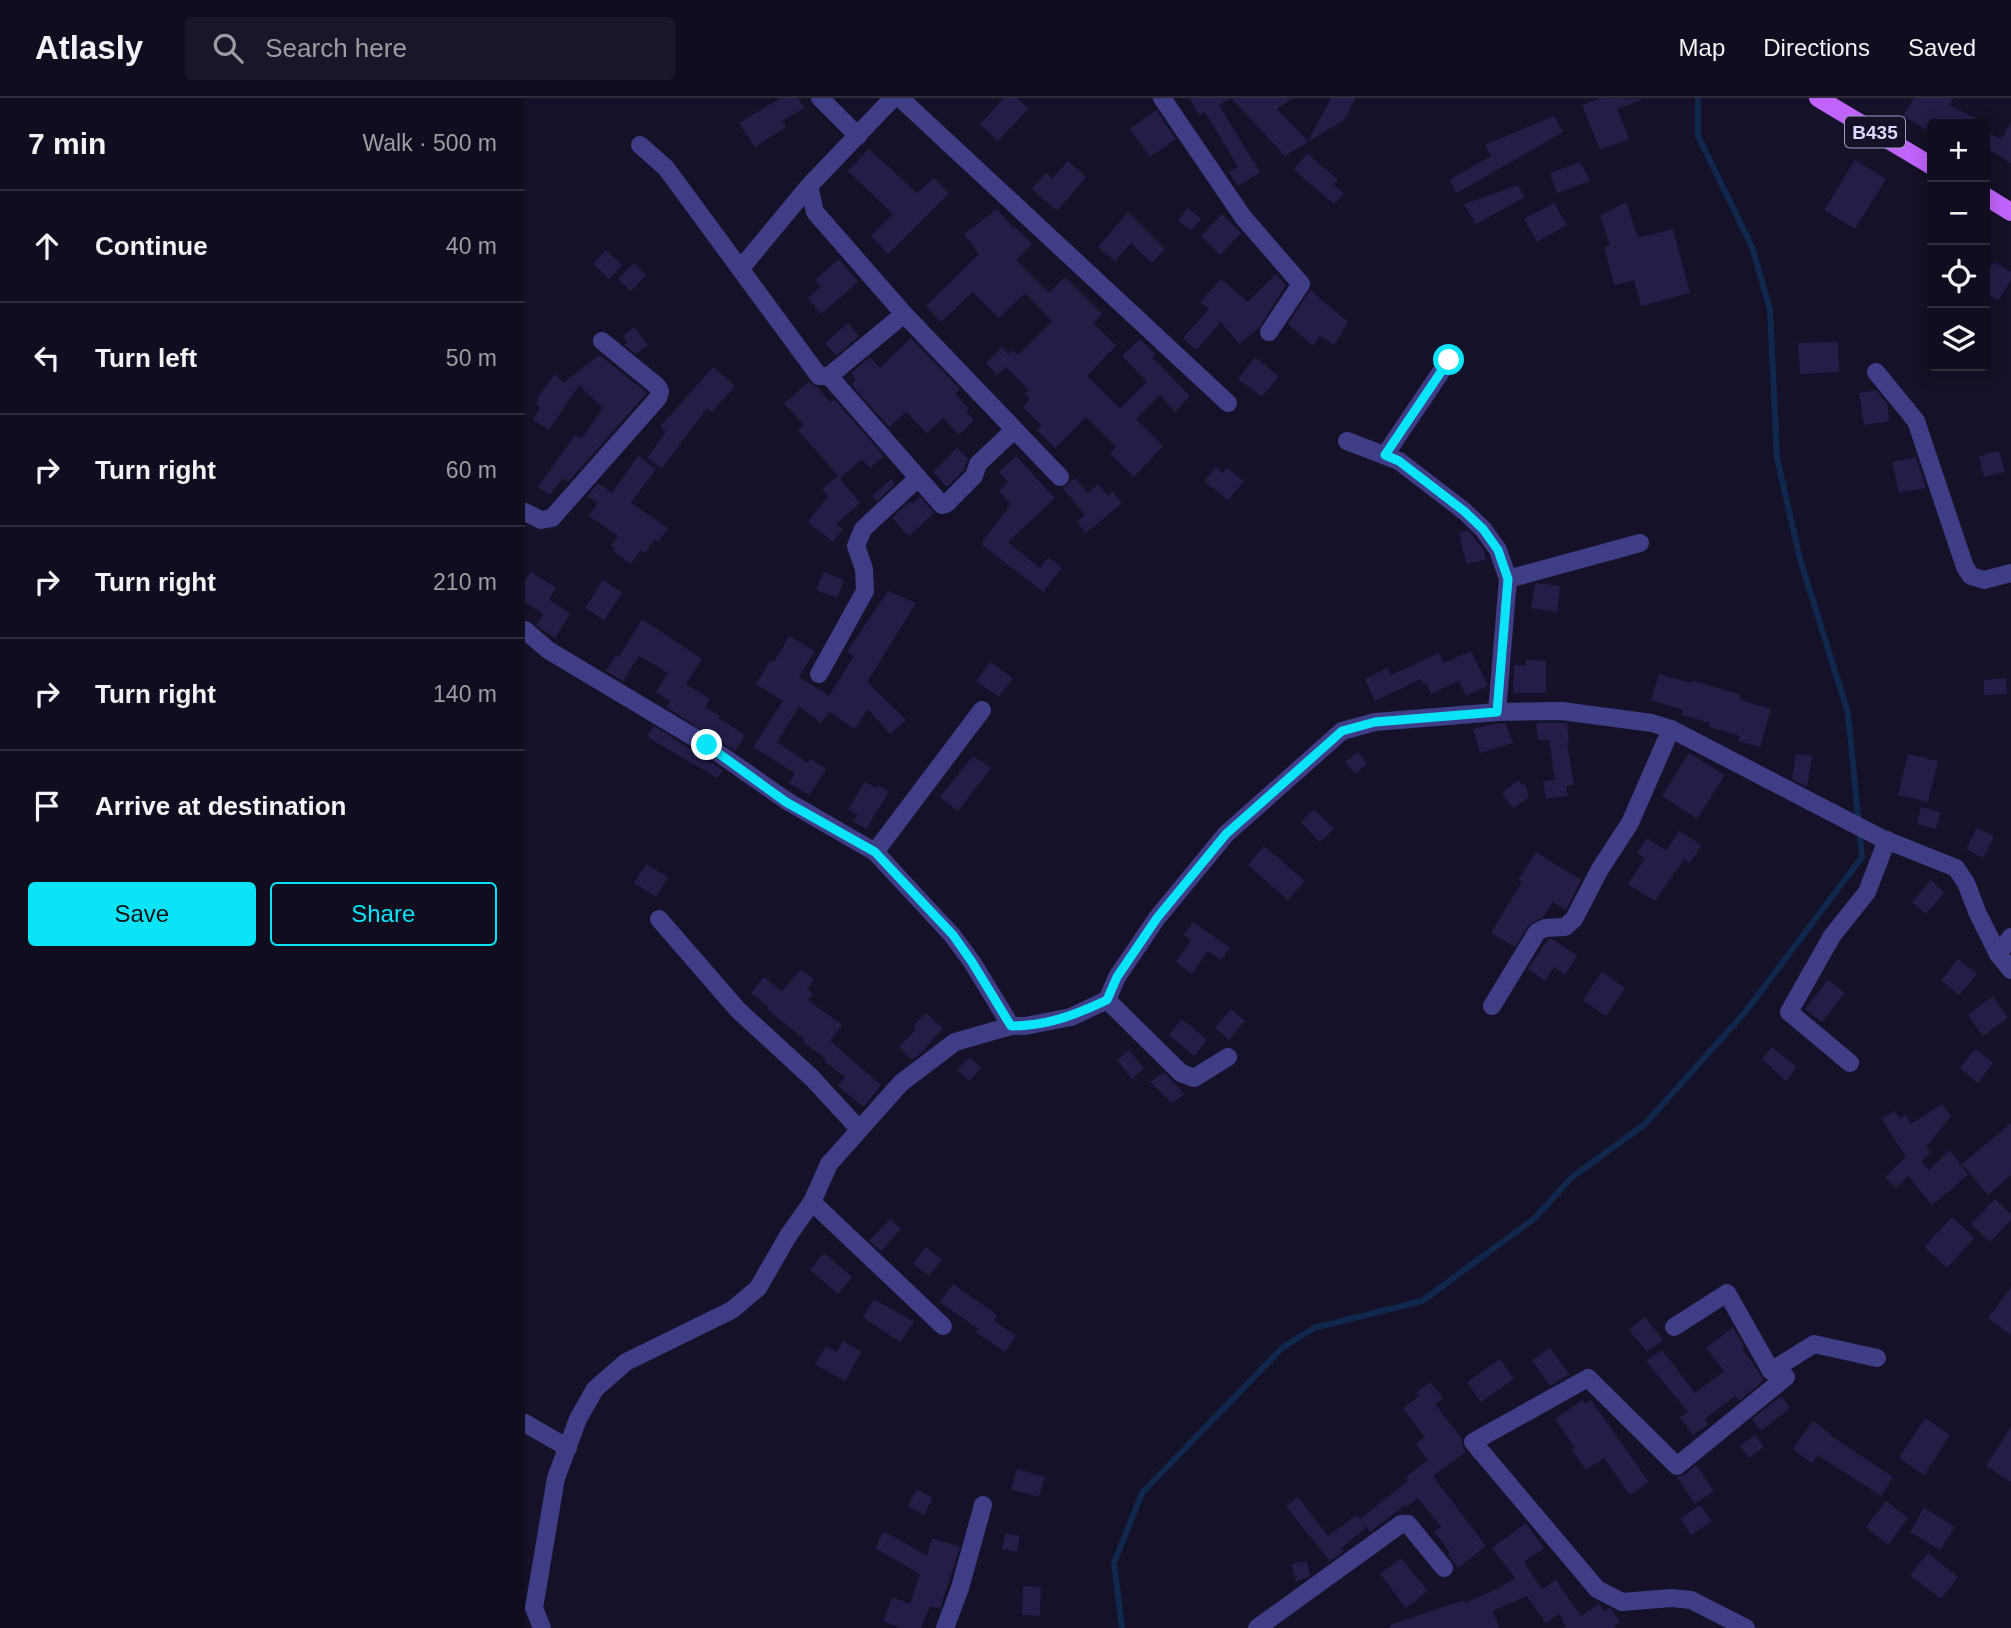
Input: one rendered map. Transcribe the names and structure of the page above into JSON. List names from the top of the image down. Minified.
{"streets":{"main road":["B435"]},"page":{"header":"Atlasly","search":"Search here","nav":["Map","Directions","Saved"],"heading":["7 min","Walk · 500 m"],"map_buttons":["+","−"],"list":[["Continue","40 m"],["Turn left","50 m"],["Turn right","60 m"],["Turn right","210 m"],["Turn right","140 m"],"Arrive at destination"],"buttons":["Save","Share"]}}
